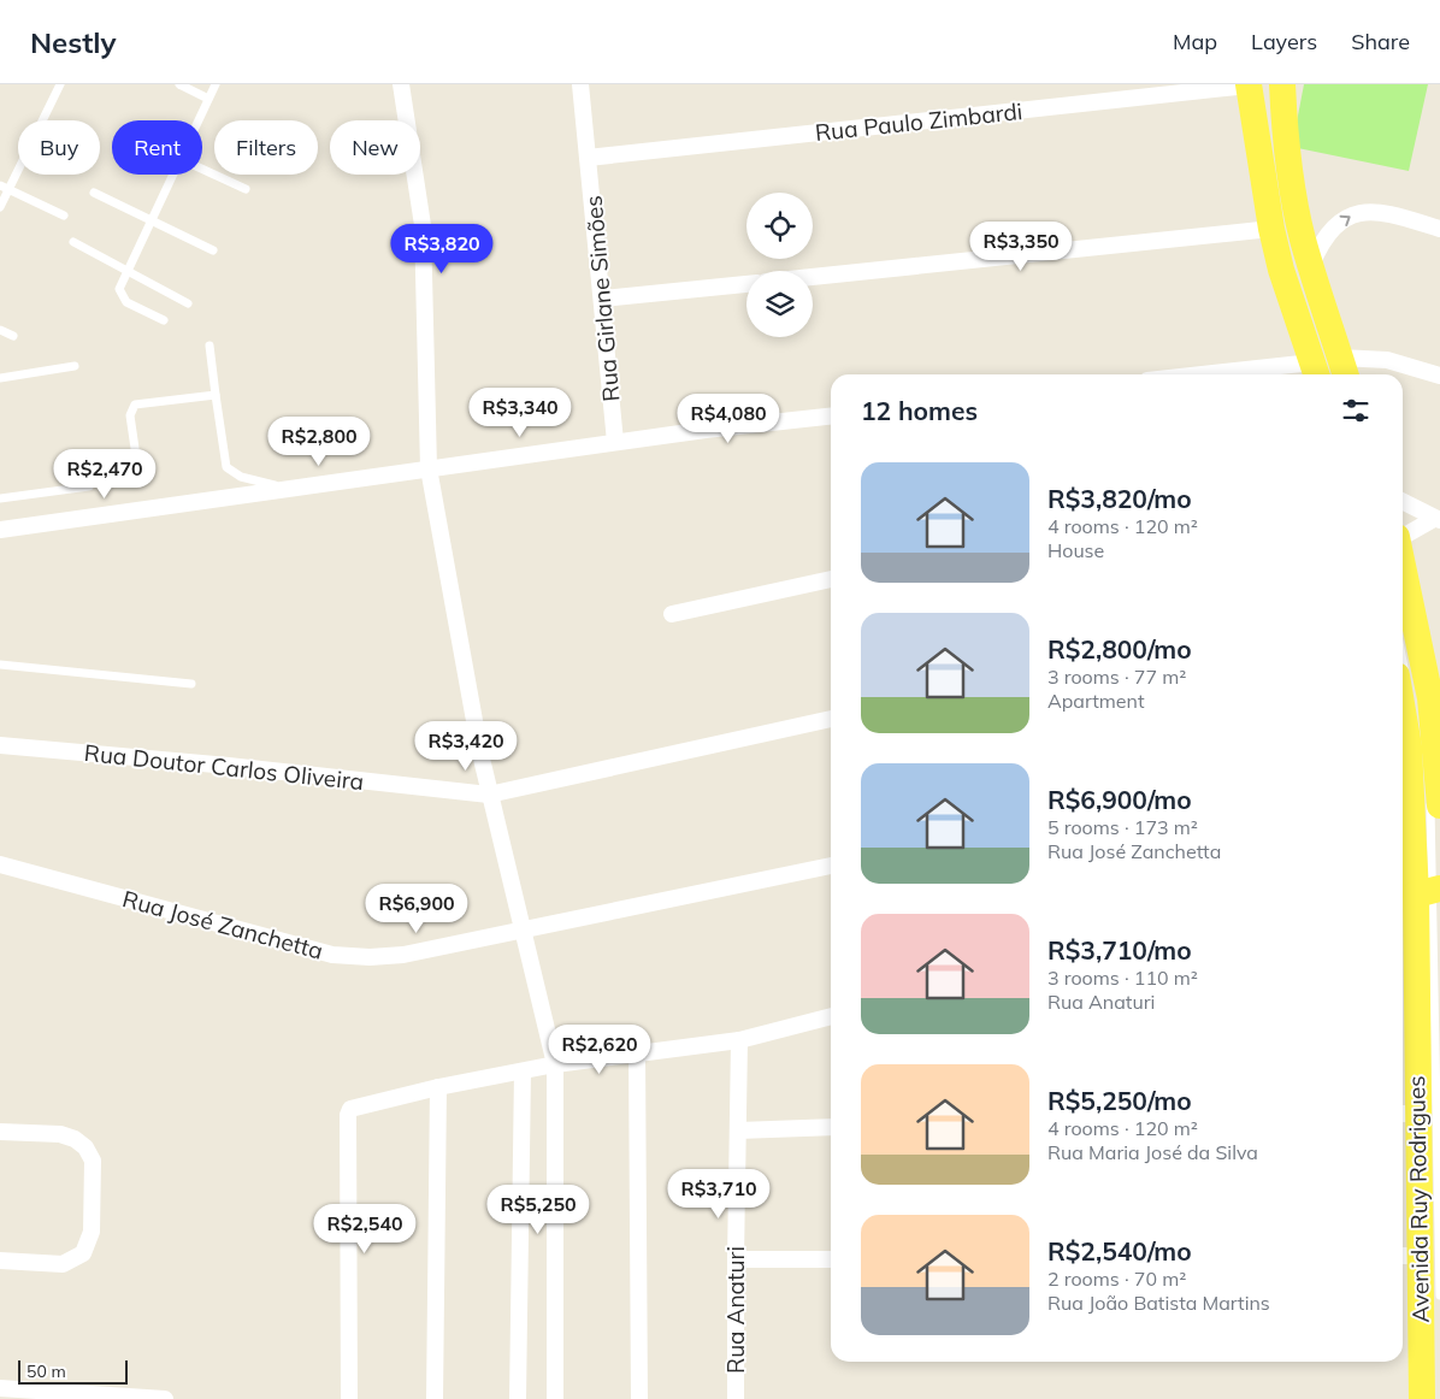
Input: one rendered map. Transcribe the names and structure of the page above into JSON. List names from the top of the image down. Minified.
{"streets":{"main road":["Avenida Ruy Rodrigues"],"street":["Rua Paulo Zimbardi","Rua Girlane Simões","Rua Doutor Carlos Oliveira","Rua José Zanchetta","Rua Anaturi"]},"crossings":[["Rua Paulo Zimbardi","Rua Girlane Simões"]],"scale_bar":"50 m","page":{"header":"Nestly","nav":["Map","Layers","Share"],"chip":["Buy","Rent","Filters","New"],"price":["R$3,350","R$3,820","R$3,340","R$4,080","R$2,800","R$2,470","R$3,420","R$6,900","R$2,620","R$3,710","R$5,250","R$2,540"],"heading":"12 homes","list":[{"name":"R$3,820/mo","note":"4 rooms · 120 m² · House"},{"name":"R$2,800/mo","note":"3 rooms · 77 m² · Apartment"},{"name":"R$6,900/mo","note":"5 rooms · 173 m² · Rua José Zanchetta"},{"name":"R$3,710/mo","note":"3 rooms · 110 m² · Rua Anaturi"},{"name":"R$5,250/mo","note":"4 rooms · 120 m² · Rua Maria José da Silva"},{"name":"R$2,540/mo","note":"2 rooms · 70 m² · Rua João Batista Martins"}],"scale":"50 m"}}
